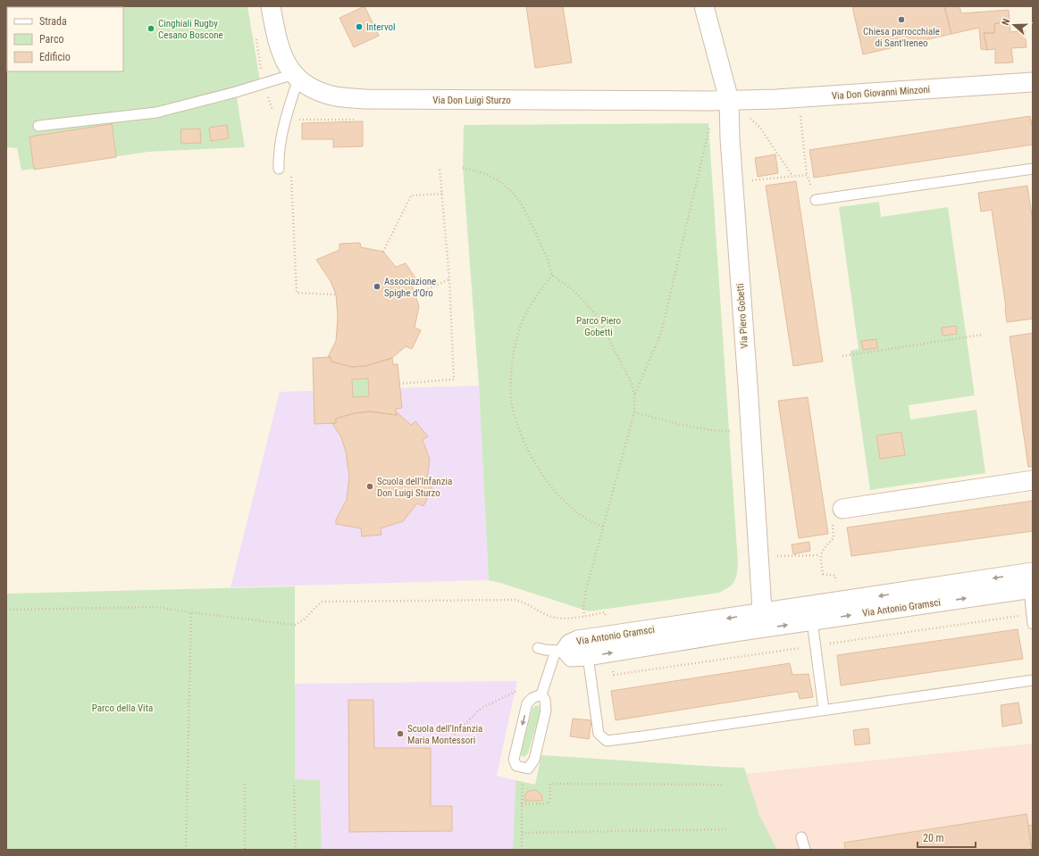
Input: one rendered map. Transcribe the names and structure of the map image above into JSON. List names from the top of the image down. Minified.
{"streets":{"street":["Via Don Giovanni Minzoni","Via Don Luigi Sturzo","Via Piero Gobetti","Via Antonio Gramsci"]},"crossings":[["Via Don Giovanni Minzoni","Via Don Luigi Sturzo"],["Via Don Giovanni Minzoni","Via Piero Gobetti"],["Via Don Luigi Sturzo","Via Piero Gobetti"],["Via Piero Gobetti","Via Antonio Gramsci"]],"parks":["Parco Piero Gobetti","Parco della Vita"],"places":["Chiesa parrocchiale di Sant'Ireneo","Intervol","Cinghiali Rugby Cesano Boscone","Associazione Spighe d'Oro","Scuola dell'Infanzia Don Luigi Sturzo","Scuola dell'Infanzia Maria Montessori"],"legend":["Strada","Parco","Edificio"],"scale_bar":"20 m","north":"left"}
